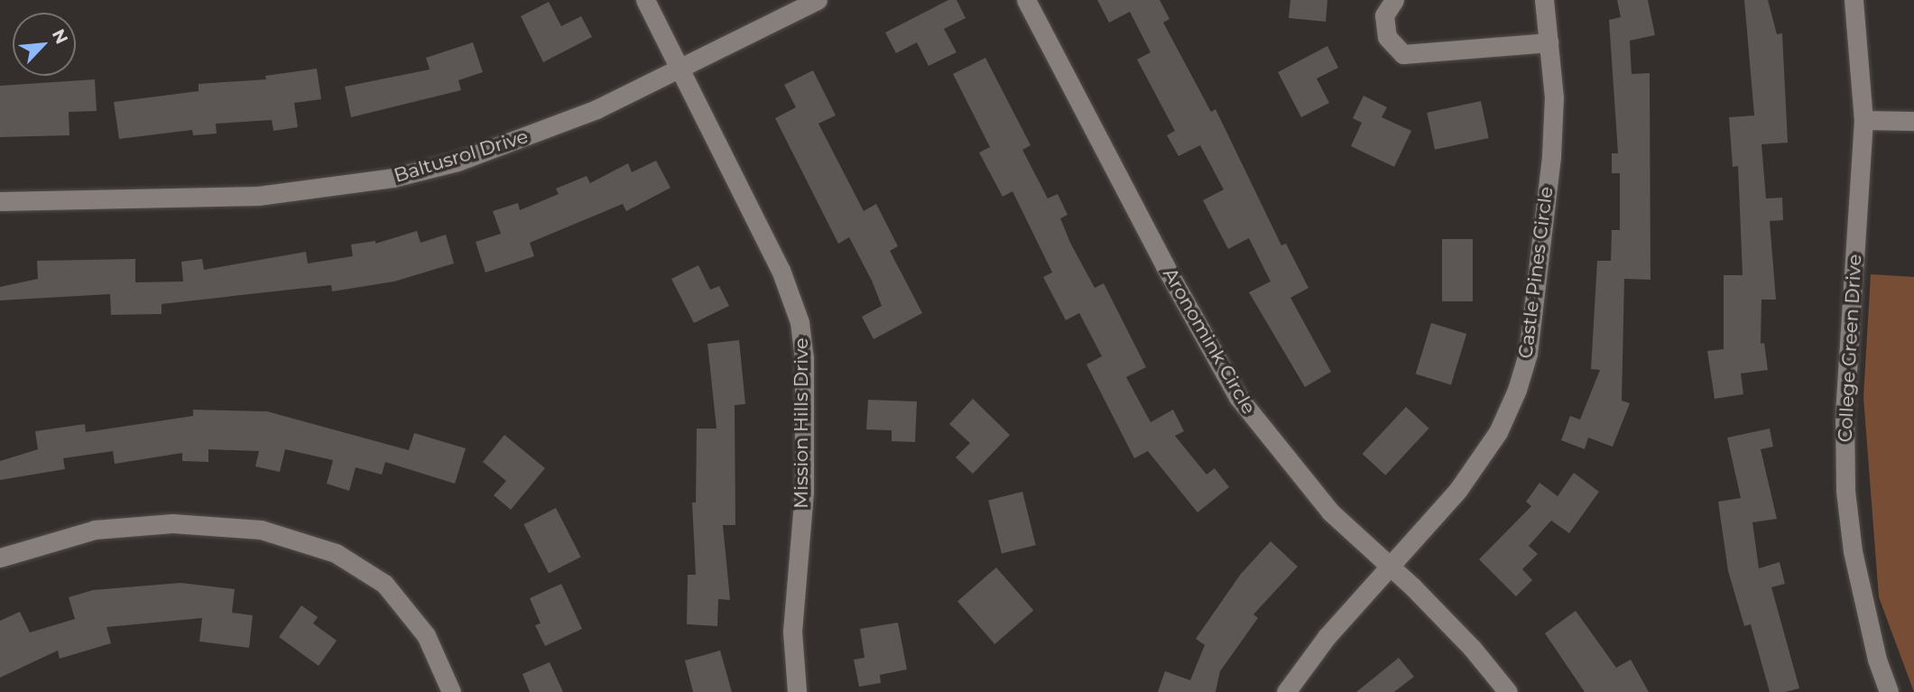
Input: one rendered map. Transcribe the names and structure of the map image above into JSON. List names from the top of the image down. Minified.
{"streets":{"street":["Baltusrol Drive","Castle Pines Circle","Aronomink Circle","College Green Drive","Mission Hills Drive"]},"crossings":[["Baltusrol Drive","Mission Hills Drive"],["Castle Pines Circle","Aronomink Circle"]],"north":"top right"}
